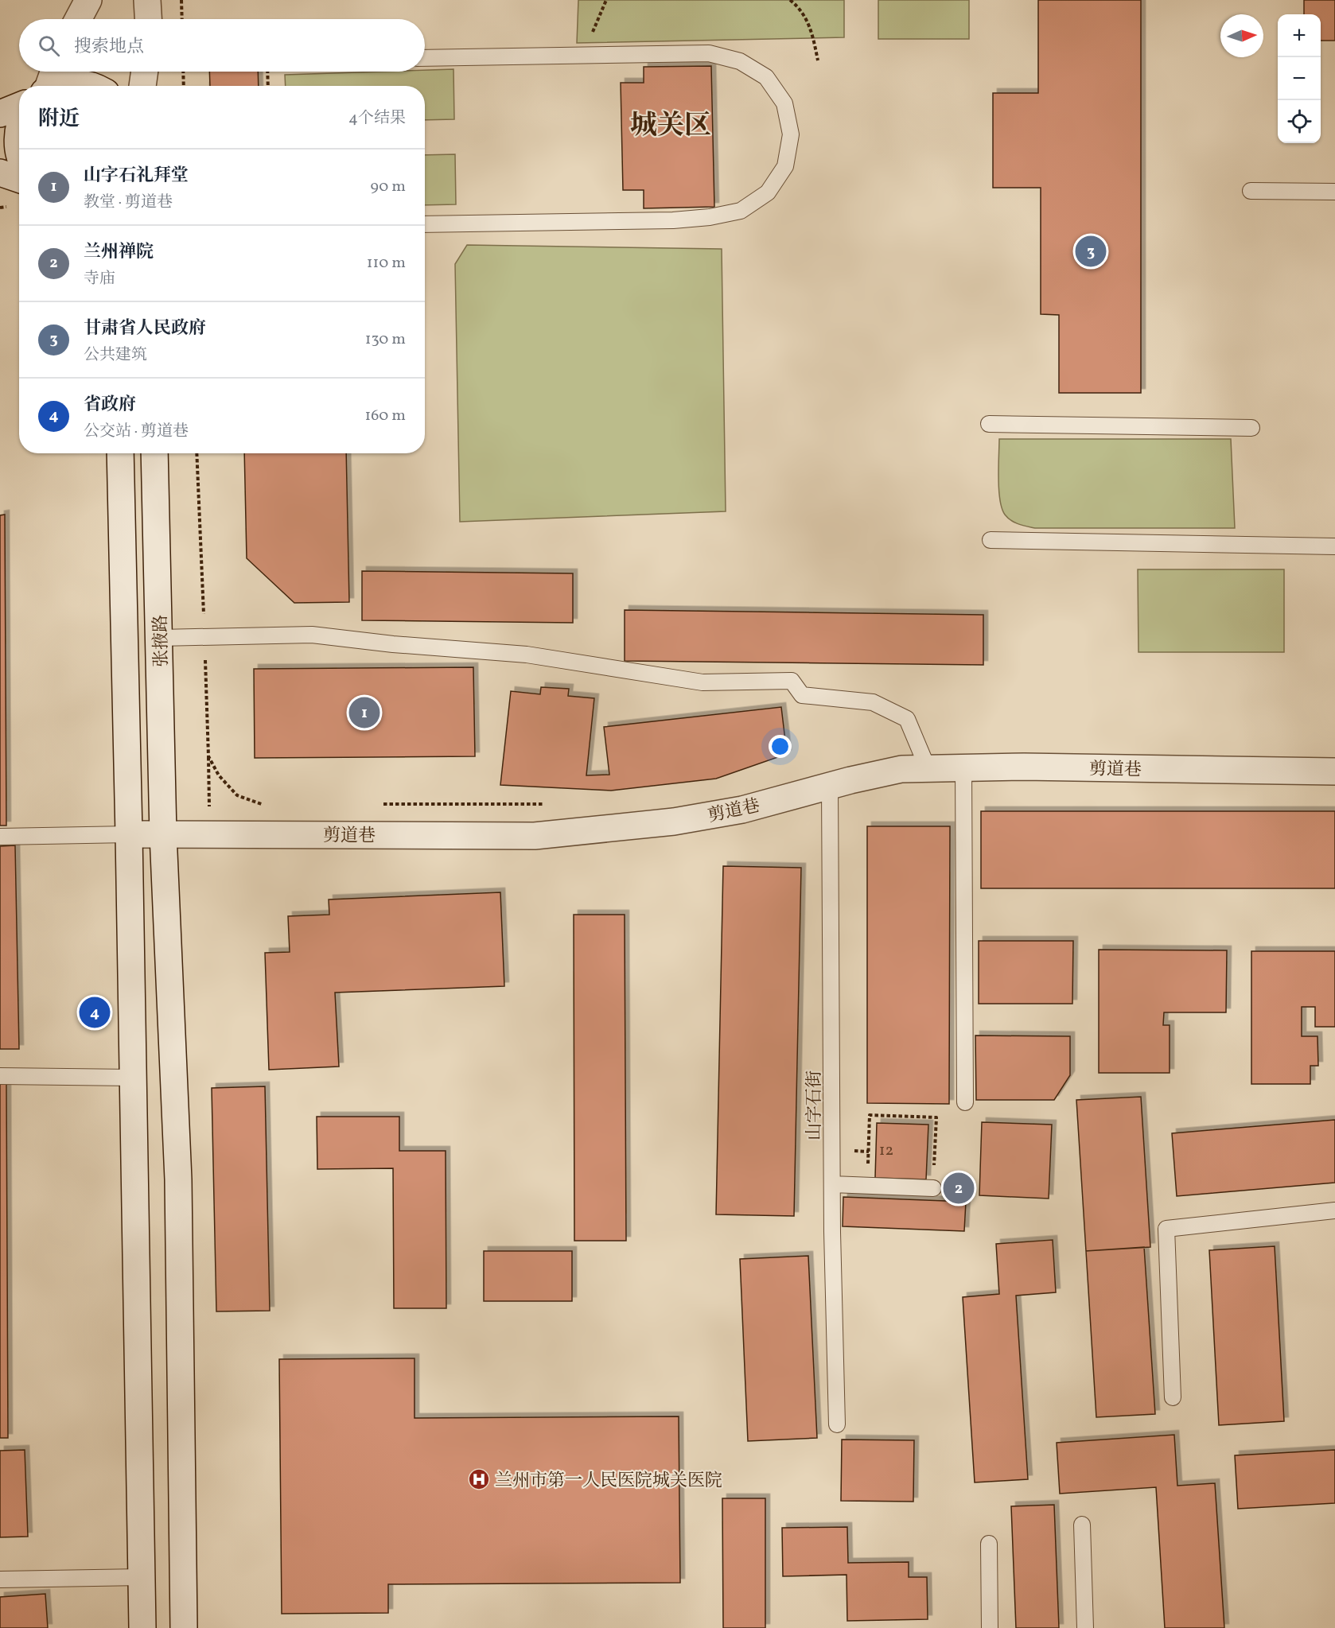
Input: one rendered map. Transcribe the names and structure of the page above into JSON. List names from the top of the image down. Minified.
{"streets":{"main road":["张掖路","剪道巷"],"lane":["山字石街"]},"crossings":[["张掖路","剪道巷"],["剪道巷","山字石街"]],"districts":["城关区"],"places":{"hospital":["兰州市第一人民医院城关医院"]},"house_numbers":["12"],"north":"right","page":{"map_buttons":["+","−"],"search":"搜索地点","heading":["附近","4个结果"],"list":[{"mark":"1","name":"山字石礼拜堂","note":"教堂 · 剪道巷","value":"90 m"},{"mark":"2","name":"兰州禅院","note":"寺庙","value":"110 m"},{"mark":"3","name":"甘肃省人民政府","note":"公共建筑","value":"130 m"},{"mark":"4","name":"省政府","note":"公交站 · 剪道巷","value":"160 m"}],"pins":["3","1","4","2"]}}
